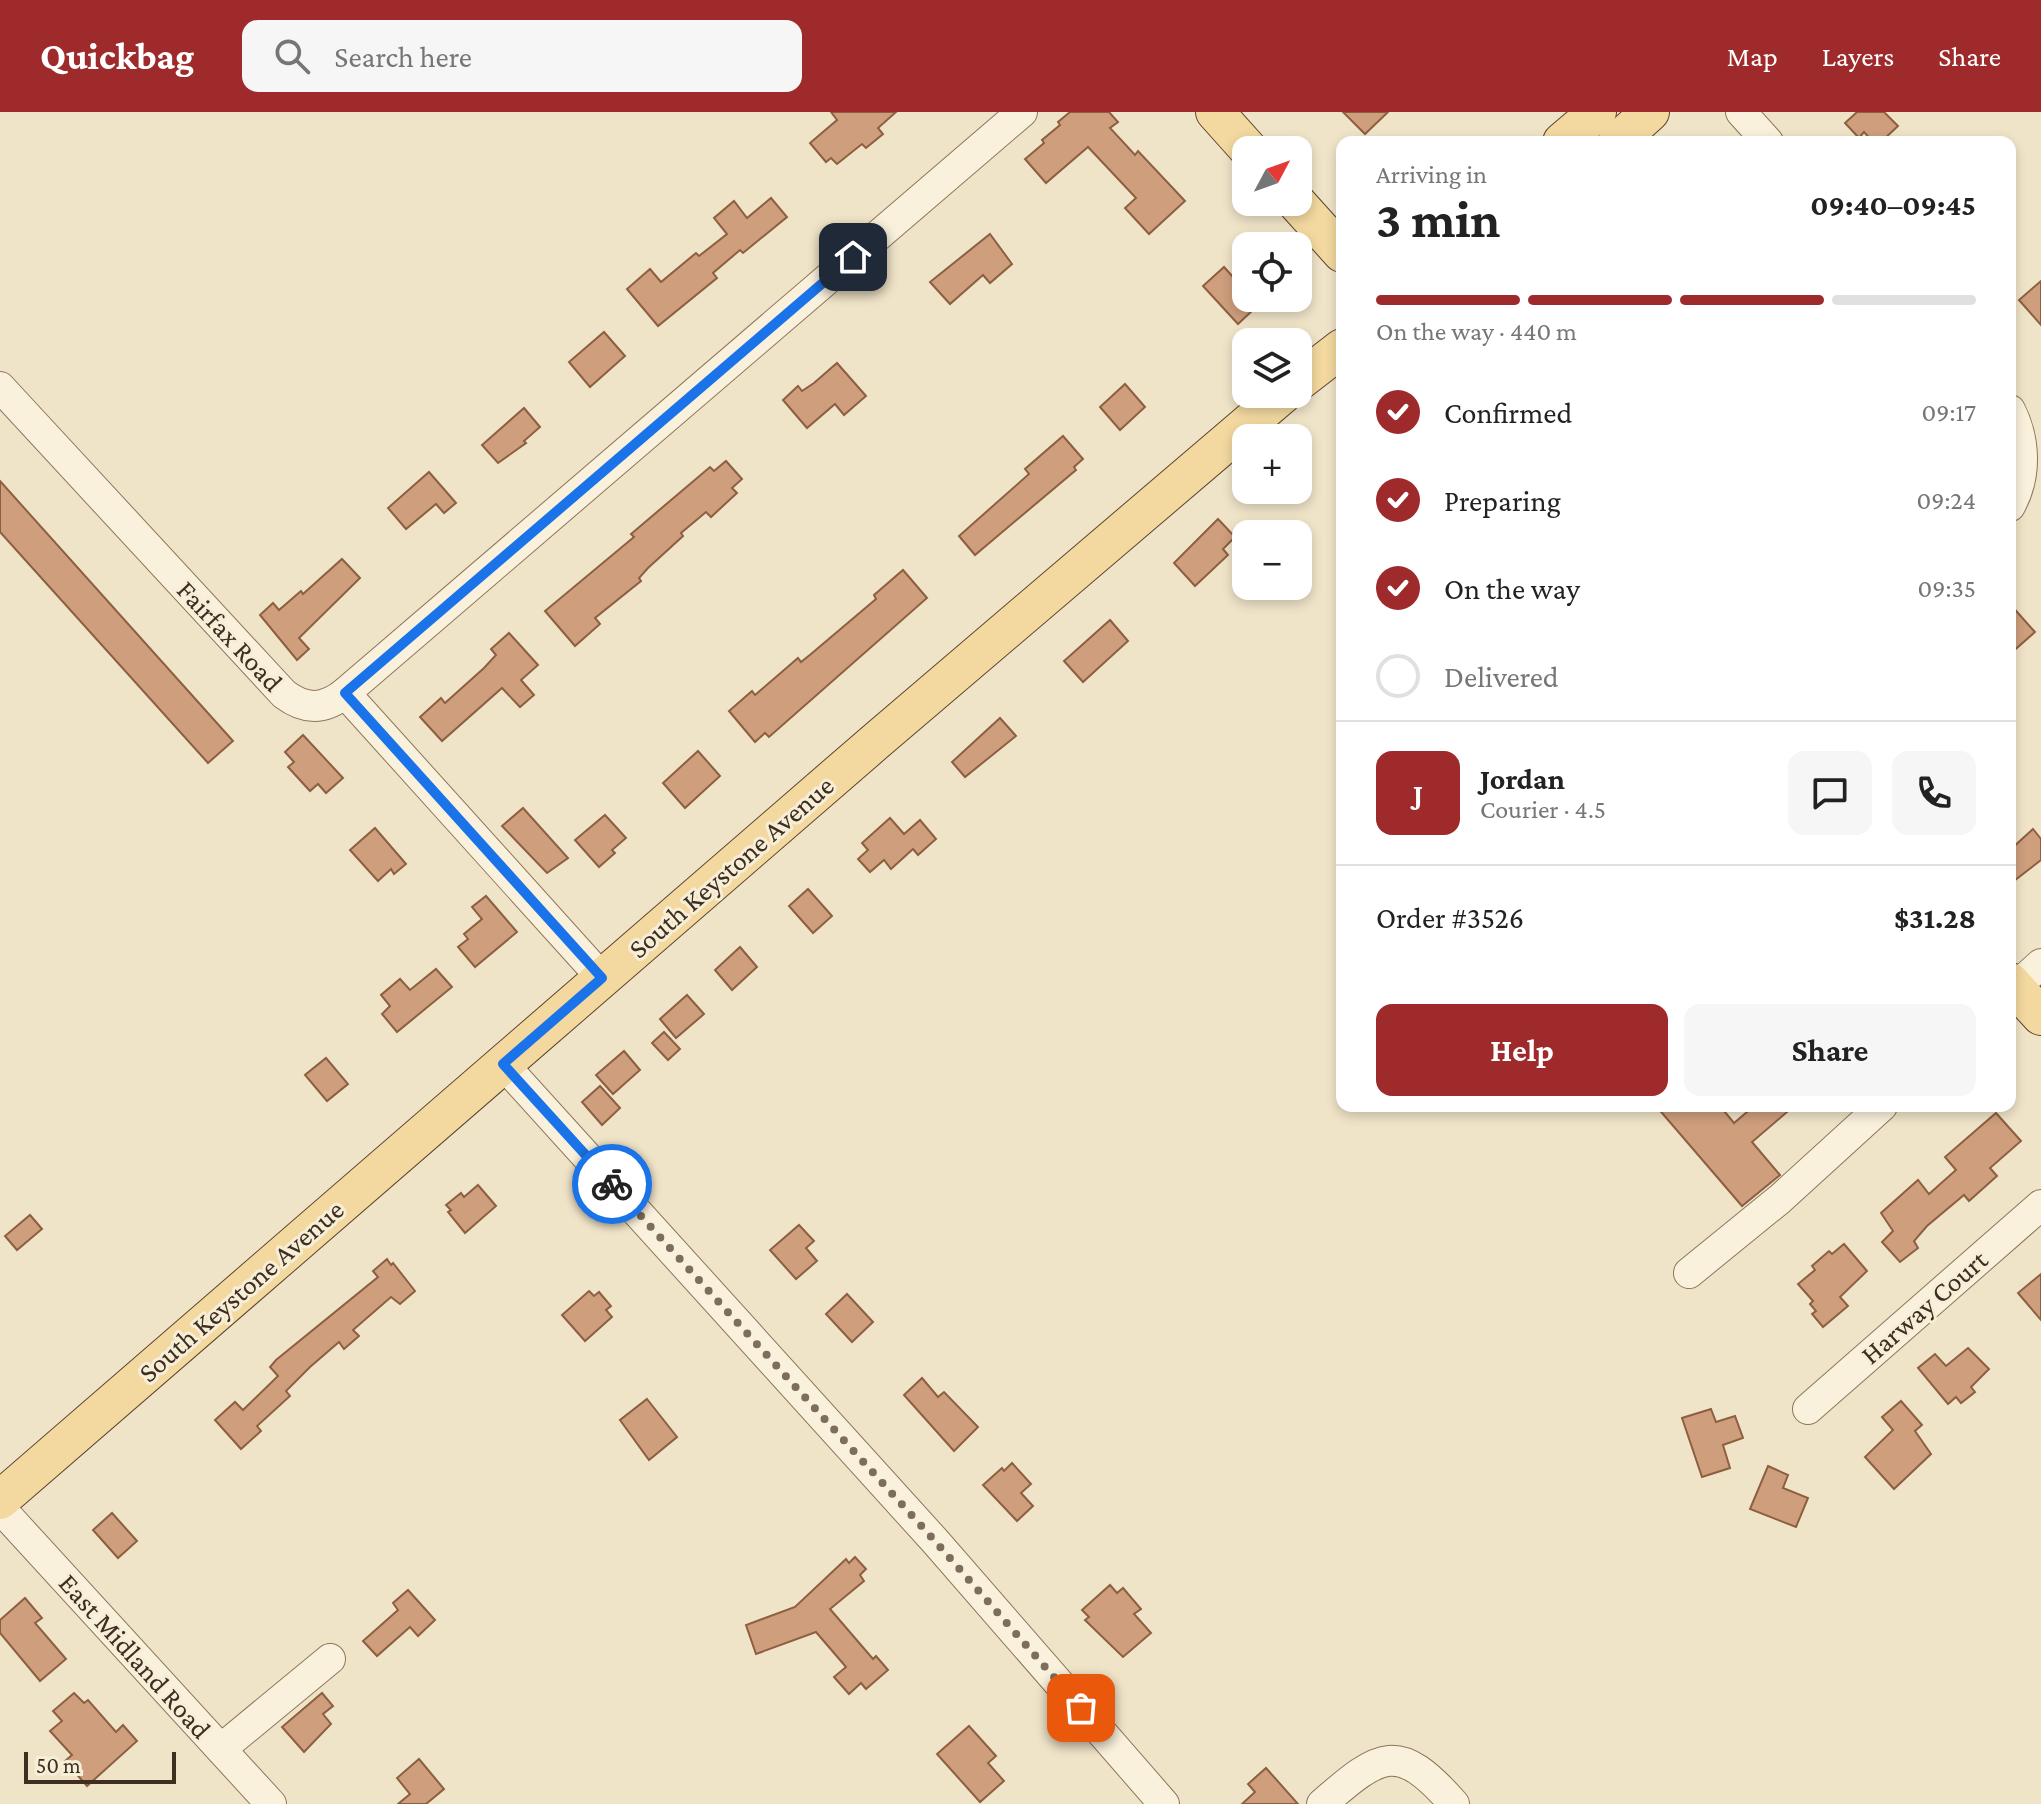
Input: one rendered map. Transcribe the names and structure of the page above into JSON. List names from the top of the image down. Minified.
{"streets":{"main road":["South Keystone Avenue"],"street":["Fairfax Road","Harway Court","East Midland Road"]},"scale_bar":"50 m","north":"top right","page":{"header":"Quickbag","search":"Search here","nav":["Map","Layers","Share"],"map_buttons":["+","−"],"heading":["3 min","Arriving in","09:40–09:45"],"panel":["Jordan","Courier · 4.5","Order #3526","$31.28"],"bar":"On the way · 440 m","list":[["Confirmed","09:17"],["Preparing","09:24"],["On the way","09:35"],"Delivered"],"round":"J","buttons":["Help","Share"],"scale":"50 m"}}
